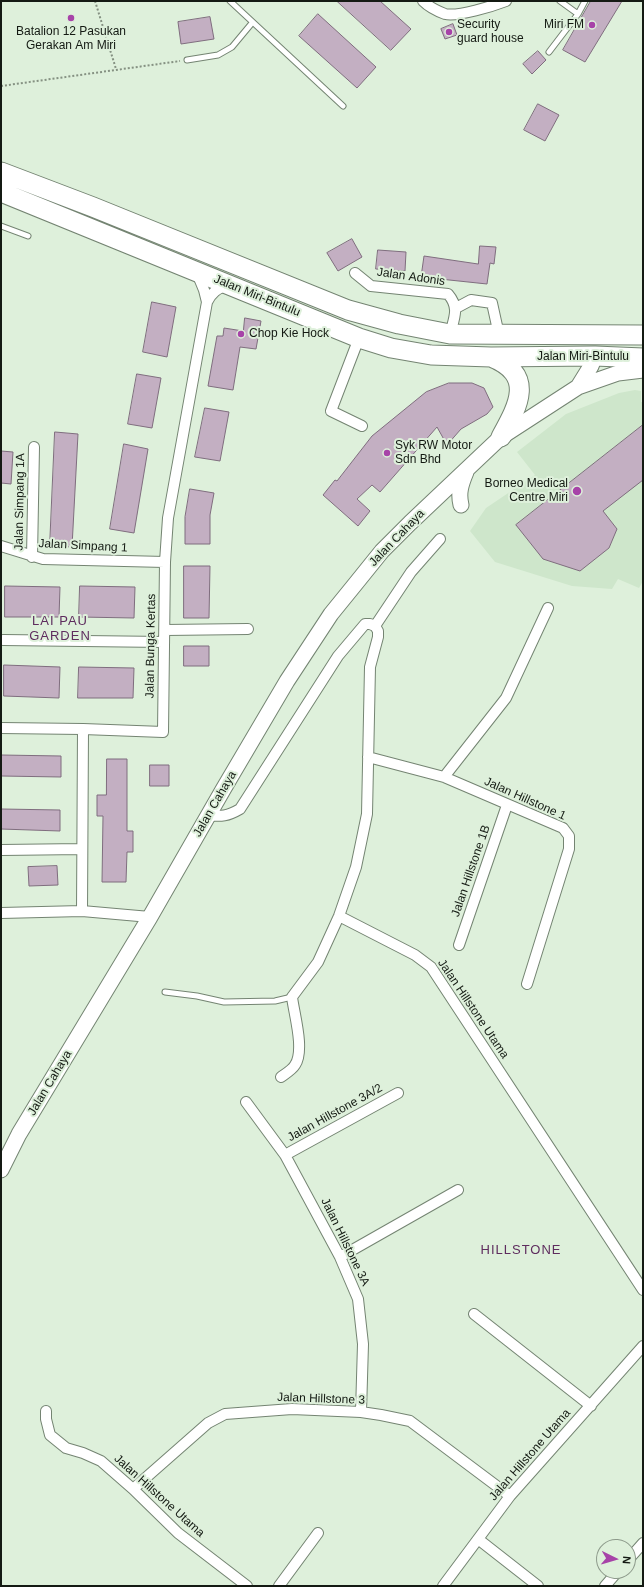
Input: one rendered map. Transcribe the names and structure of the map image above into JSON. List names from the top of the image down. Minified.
{"streets":{"highway":["Jalan Miri-Bintulu"],"street":["Jalan Adonis","Jalan Simpang 1A","Jalan Cahaya","Jalan Simpang 1","Jalan Bunga Kertas","Jalan Hillstone 1","Jalan Hillstone 1B","Jalan Hillstone Utama","Jalan Hillstone 3A/2","Jalan Hillstone 3A","Jalan Hillstone 3"]},"crossings":[["Jalan Miri-Bintulu","Jalan Bunga Kertas"],["Jalan Simpang 1A","Jalan Simpang 1"],["Jalan Simpang 1","Jalan Bunga Kertas"],["Jalan Hillstone 1","Jalan Hillstone 1B"],["Jalan Hillstone Utama","Jalan Hillstone 3"],["Jalan Hillstone 3A/2","Jalan Hillstone 3A"],["Jalan Hillstone 3A","Jalan Hillstone 3"]],"districts":["LAI PAU GARDEN","HILLSTONE"],"places":["Batalion 12 Pasukan Gerakan Am Miri","Miri FM","Security guard house","Chop Kie Hock","Syk RW Motor Sdn Bhd","Borneo Medical Centre Miri"],"north":"right"}
